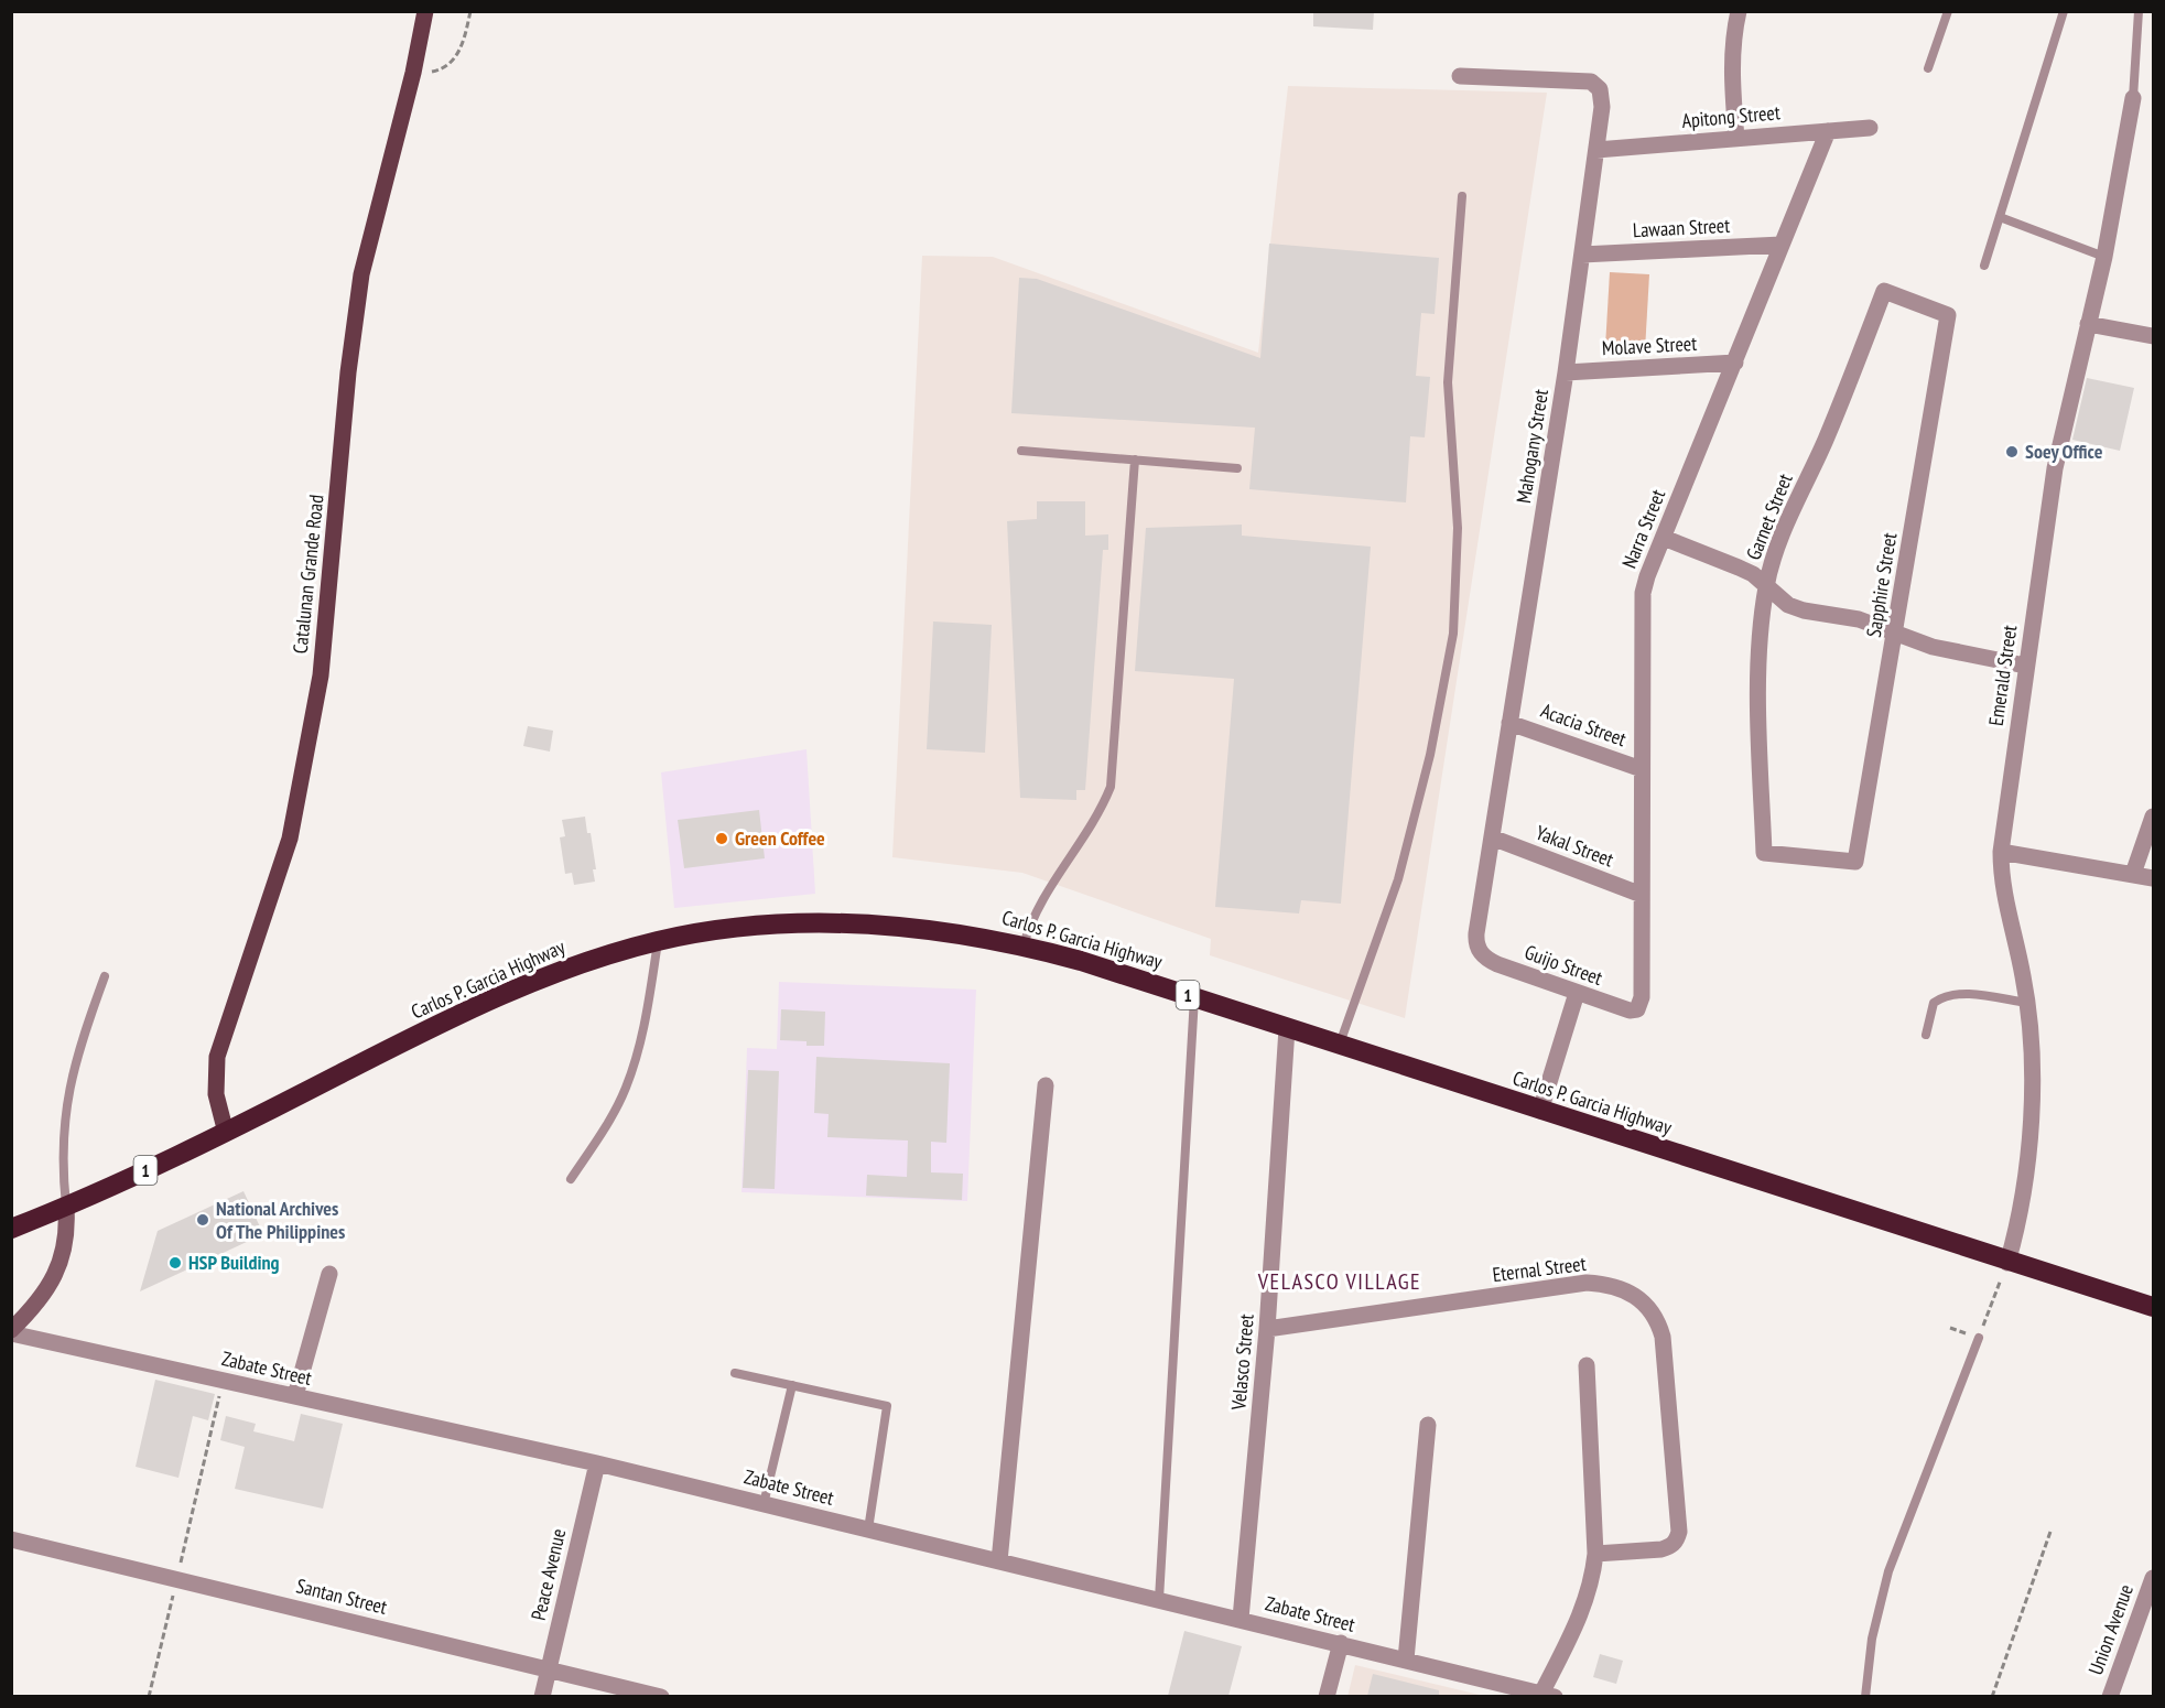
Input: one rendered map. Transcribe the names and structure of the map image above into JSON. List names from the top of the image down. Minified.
{"streets":{"highway":["Carlos P. Garcia Highway","1"],"main road":["Catalunan Grande Road"],"street":["Apitong Street","Lawaan Street","Molave Street","Mahogany Street","Garnet Street","Narra Street","Sapphire Street","Emerald Street","Acacia Street","Yakal Street","Guijo Street","Eternal Street","Velasco Street","Zabate Street","Peace Avenue","Santan Street","Union Avenue"]},"crossings":[["Apitong Street","Mahogany Street"],["Apitong Street","Narra Street"],["Lawaan Street","Mahogany Street"],["Lawaan Street","Narra Street"],["Molave Street","Mahogany Street"],["Molave Street","Narra Street"],["Mahogany Street","Acacia Street"],["Mahogany Street","Yakal Street"],["Mahogany Street","Guijo Street"],["Garnet Street","Sapphire Street"],["Narra Street","Acacia Street"],["Narra Street","Yakal Street"],["Narra Street","Guijo Street"],["Catalunan Grande Road","Carlos P. Garcia Highway"],["Emerald Street","Carlos P. Garcia Highway"],["Carlos P. Garcia Highway","Velasco Street"],["Eternal Street","Velasco Street"],["Velasco Street","Zabate Street"],["Zabate Street","Peace Avenue"],["Peace Avenue","Santan Street"]],"districts":["VELASCO VILLAGE"],"places":["Soey Office","Green Coffee","National Archives Of The Philippines","HSP Building"]}
